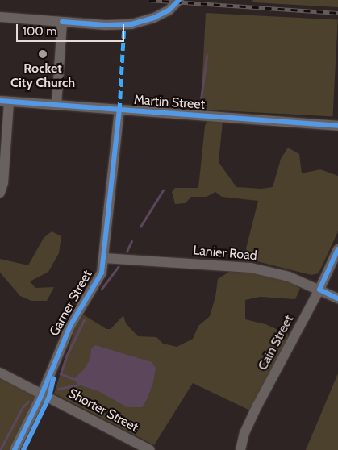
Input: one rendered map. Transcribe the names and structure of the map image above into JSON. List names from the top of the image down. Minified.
{"streets":{"street":["Martin Street","Lanier Road","Garner Street","Cain Street","Shorter Street"]},"crossings":[["Martin Street","Garner Street"],["Lanier Road","Garner Street"],["Lanier Road","Cain Street"],["Garner Street","Shorter Street"]],"places":["Rocket City Church"],"scale_bar":"100 m"}
